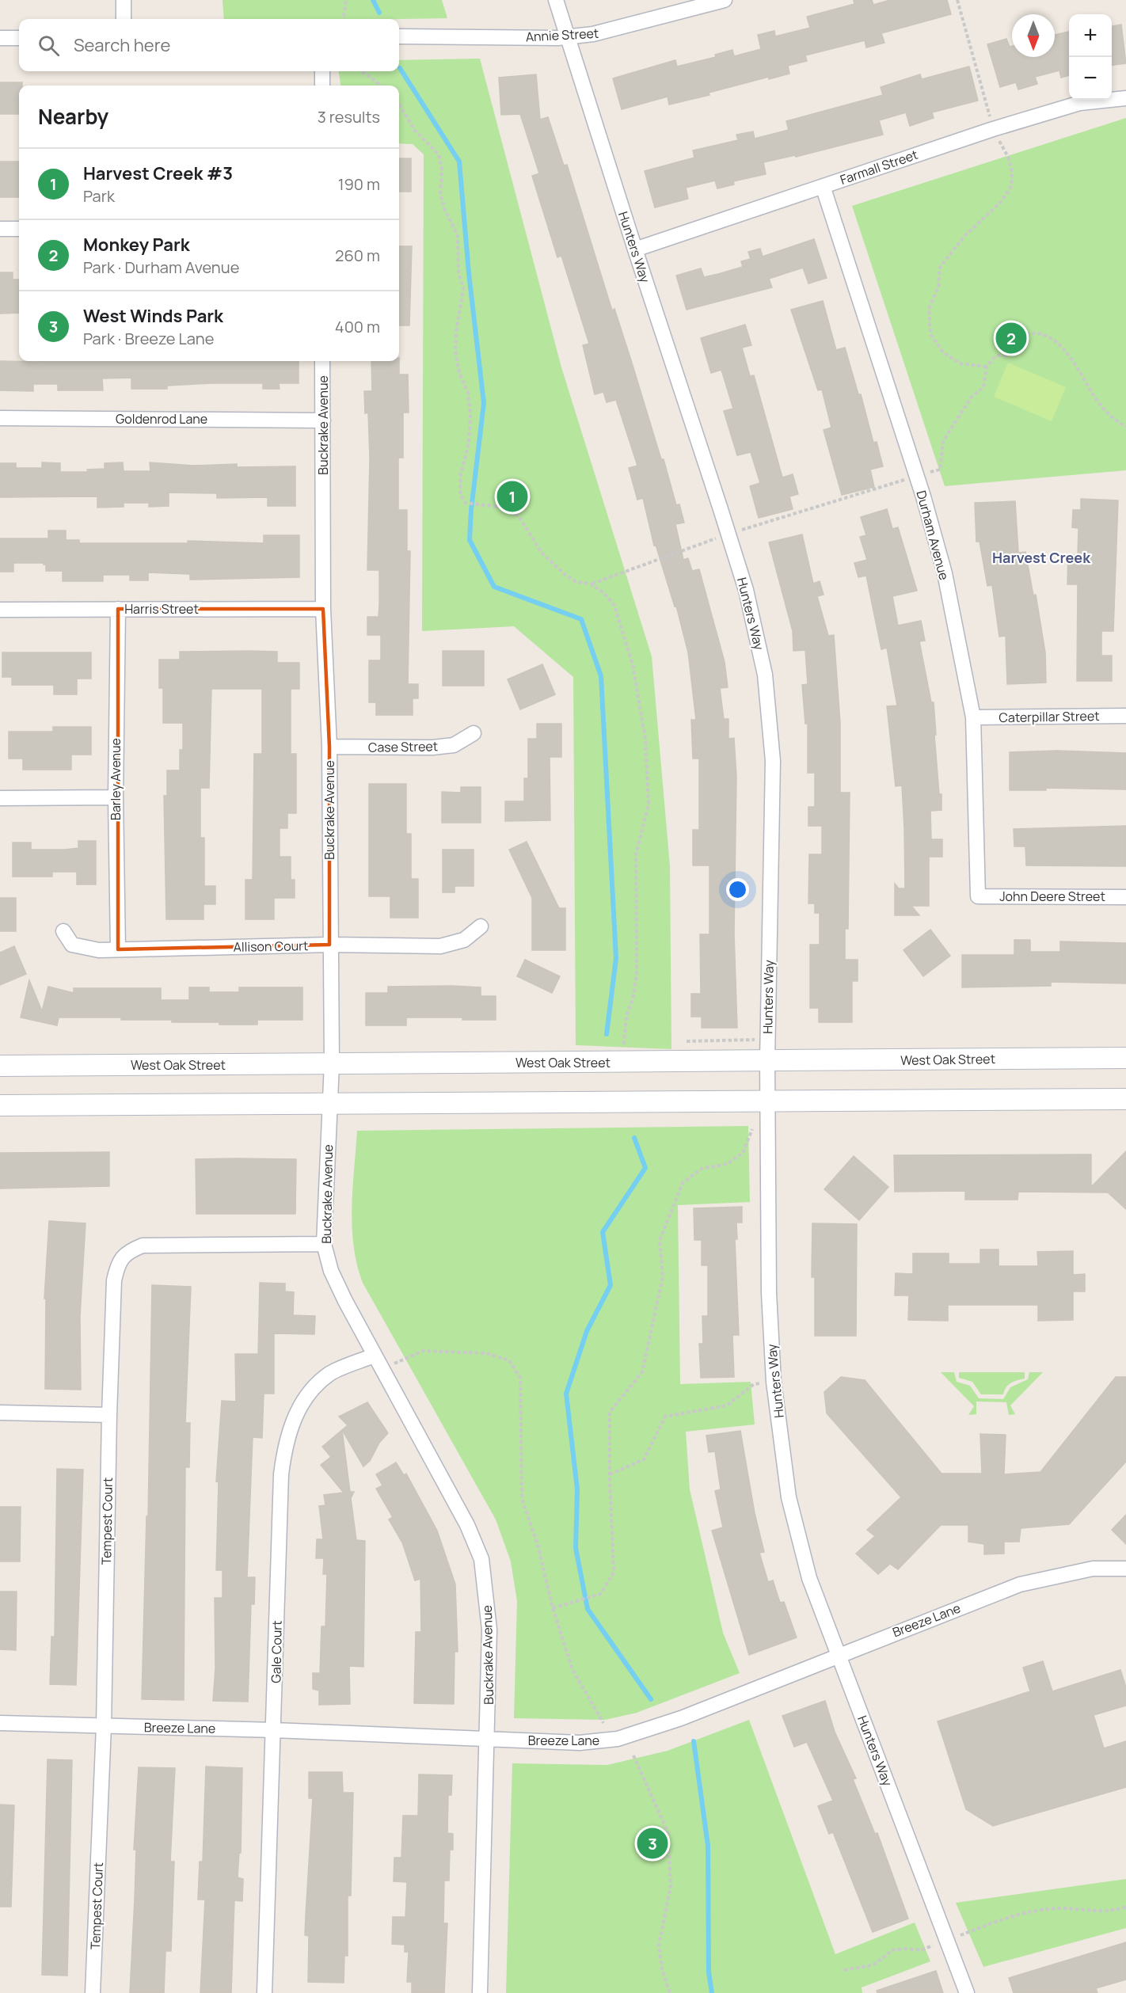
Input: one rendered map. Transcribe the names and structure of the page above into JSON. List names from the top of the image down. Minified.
{"streets":{"main road":["West Oak Street"],"street":["Annie Street","Farmall Street","Hunters Way","Goldenrod Lane","Buckrake Avenue","Durham Avenue","Harris Street","Caterpillar Street","Case Street","Barley Avenue","John Deere Street","Allison Court","Tempest Court","Breeze Lane","Gale Court"]},"crossings":[["Annie Street","Hunters Way"],["Farmall Street","Hunters Way"],["Farmall Street","Durham Avenue"],["Hunters Way","West Oak Street"],["Hunters Way","Breeze Lane"],["Goldenrod Lane","Buckrake Avenue"],["Buckrake Avenue","Harris Street"],["Buckrake Avenue","Case Street"],["Buckrake Avenue","Allison Court"],["Buckrake Avenue","West Oak Street"],["Buckrake Avenue","Tempest Court"],["Buckrake Avenue","Breeze Lane"],["Buckrake Avenue","Gale Court"],["Durham Avenue","Caterpillar Street"],["Durham Avenue","John Deere Street"],["Harris Street","Barley Avenue"],["Barley Avenue","Allison Court"],["Tempest Court","Breeze Lane"],["Breeze Lane","Gale Court"]],"districts":["Harvest Creek"],"north":"bottom","page":{"map_buttons":["+","−"],"search":"Search here","heading":["Nearby","3 results"],"list":[{"mark":"1","name":"Harvest Creek #3","note":"Park","value":"190 m"},{"mark":"2","name":"Monkey Park","note":"Park · Durham Avenue","value":"260 m"},{"mark":"3","name":"West Winds Park","note":"Park · Breeze Lane","value":"400 m"}],"pins":["2","1","3"]}}
